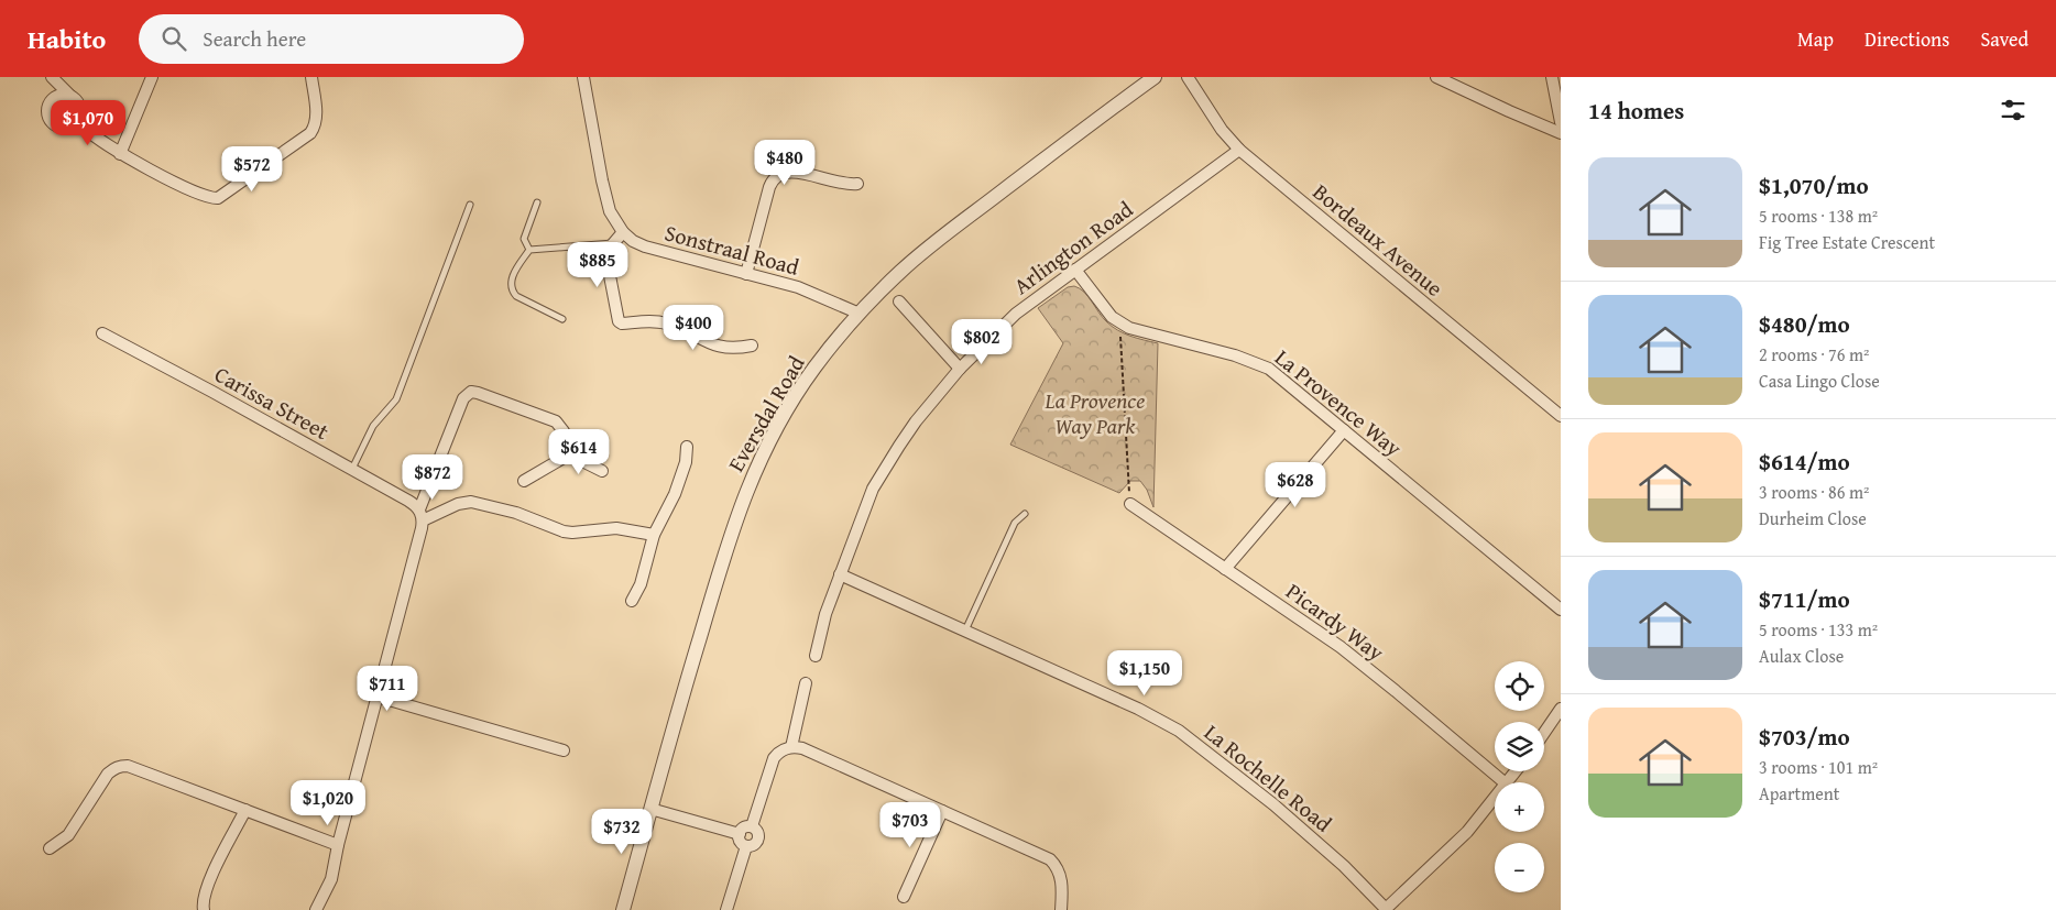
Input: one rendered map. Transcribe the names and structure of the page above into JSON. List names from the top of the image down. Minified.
{"streets":{"street":["Bordeaux Avenue","Arlington Road","Sonstraal Road","Carissa Street","La Provence Way","Eversdal Road","Picardy Way","La Rochelle Road"]},"crossings":[["Bordeaux Avenue","Arlington Road"],["Arlington Road","La Provence Way"],["Arlington Road","La Rochelle Road"],["Sonstraal Road","Eversdal Road"]],"parks":["La Provence Way Park"],"page":{"header":"Habito","search":"Search here","nav":["Map","Directions","Saved"],"heading":"14 homes","price":["$1,070","$480","$572","$885","$400","$802","$614","$872","$628","$1,150","$711","$1,020","$703","$732"],"list":[{"name":"$1,070/mo","note":"5 rooms · 138 m² · Fig Tree Estate Crescent"},{"name":"$480/mo","note":"2 rooms · 76 m² · Casa Lingo Close"},{"name":"$614/mo","note":"3 rooms · 86 m² · Durheim Close"},{"name":"$711/mo","note":"5 rooms · 133 m² · Aulax Close"},{"name":"$703/mo","note":"3 rooms · 101 m² · Apartment"}],"map_buttons":["+","−"]}}
